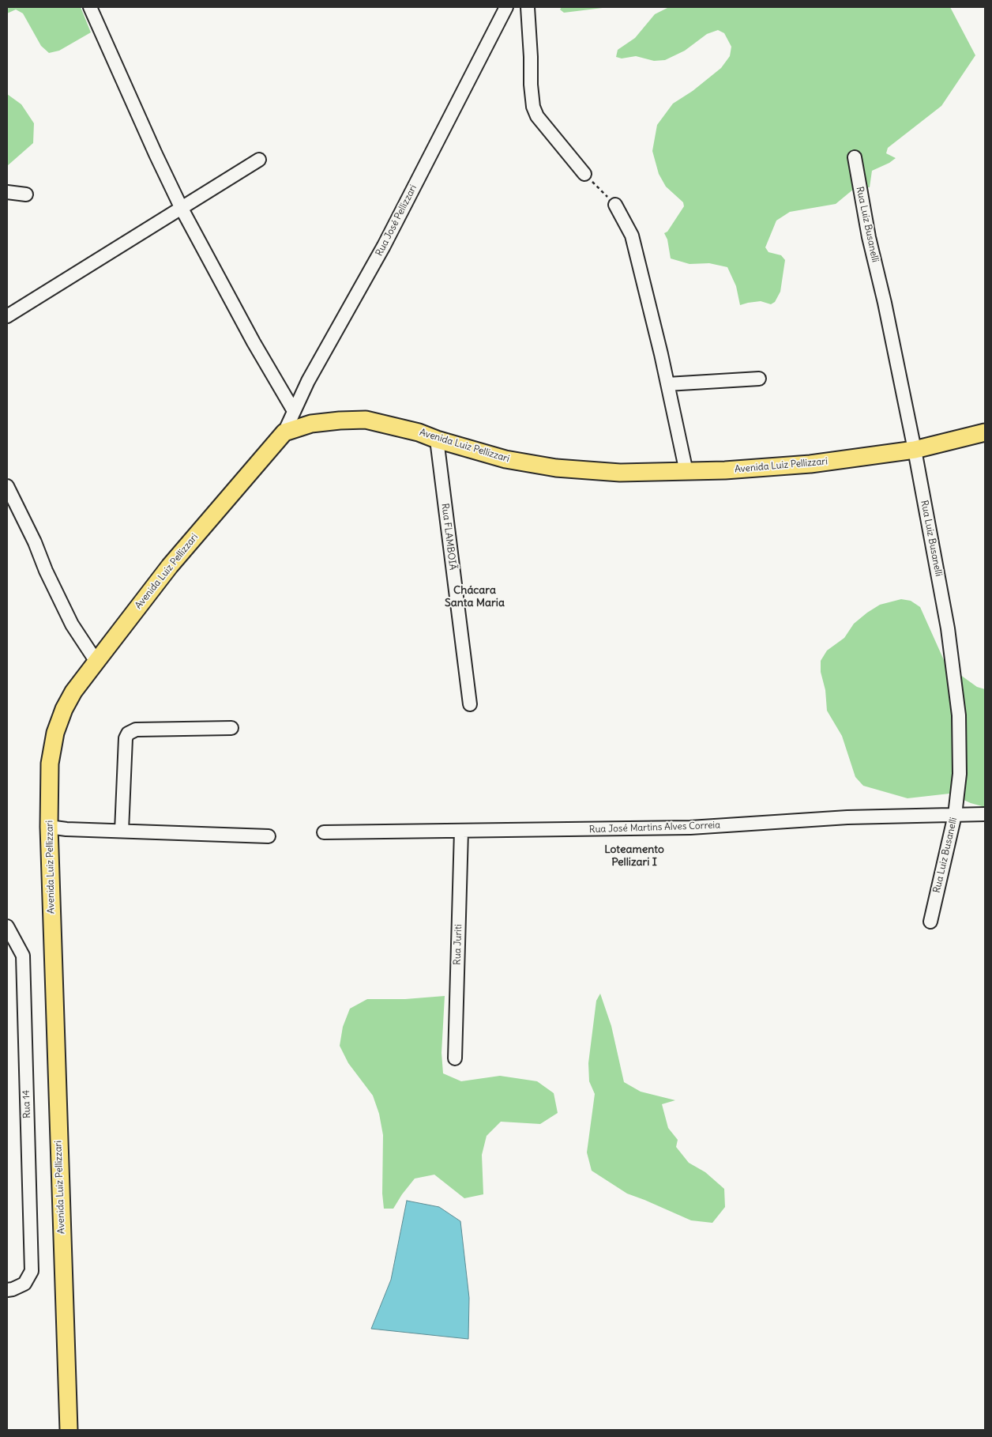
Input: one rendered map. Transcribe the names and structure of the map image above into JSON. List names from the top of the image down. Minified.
{"streets":{"main road":["Avenida Luiz Pellizzari"],"street":["Rua José Pellizzari","Rua Luiz Busanelli","Rua FLAMBOIÃ","Rua José Martins Alves Correia","Rua Juriti","Rua 14"]},"crossings":[["Rua José Pellizzari","Avenida Luiz Pellizzari"],["Rua Luiz Busanelli","Avenida Luiz Pellizzari"],["Rua Luiz Busanelli","Rua José Martins Alves Correia"],["Avenida Luiz Pellizzari","Rua FLAMBOIÃ"],["Rua José Martins Alves Correia","Rua Juriti"]],"districts":["Chácara Santa Maria","Loteamento Pellizari I"]}
